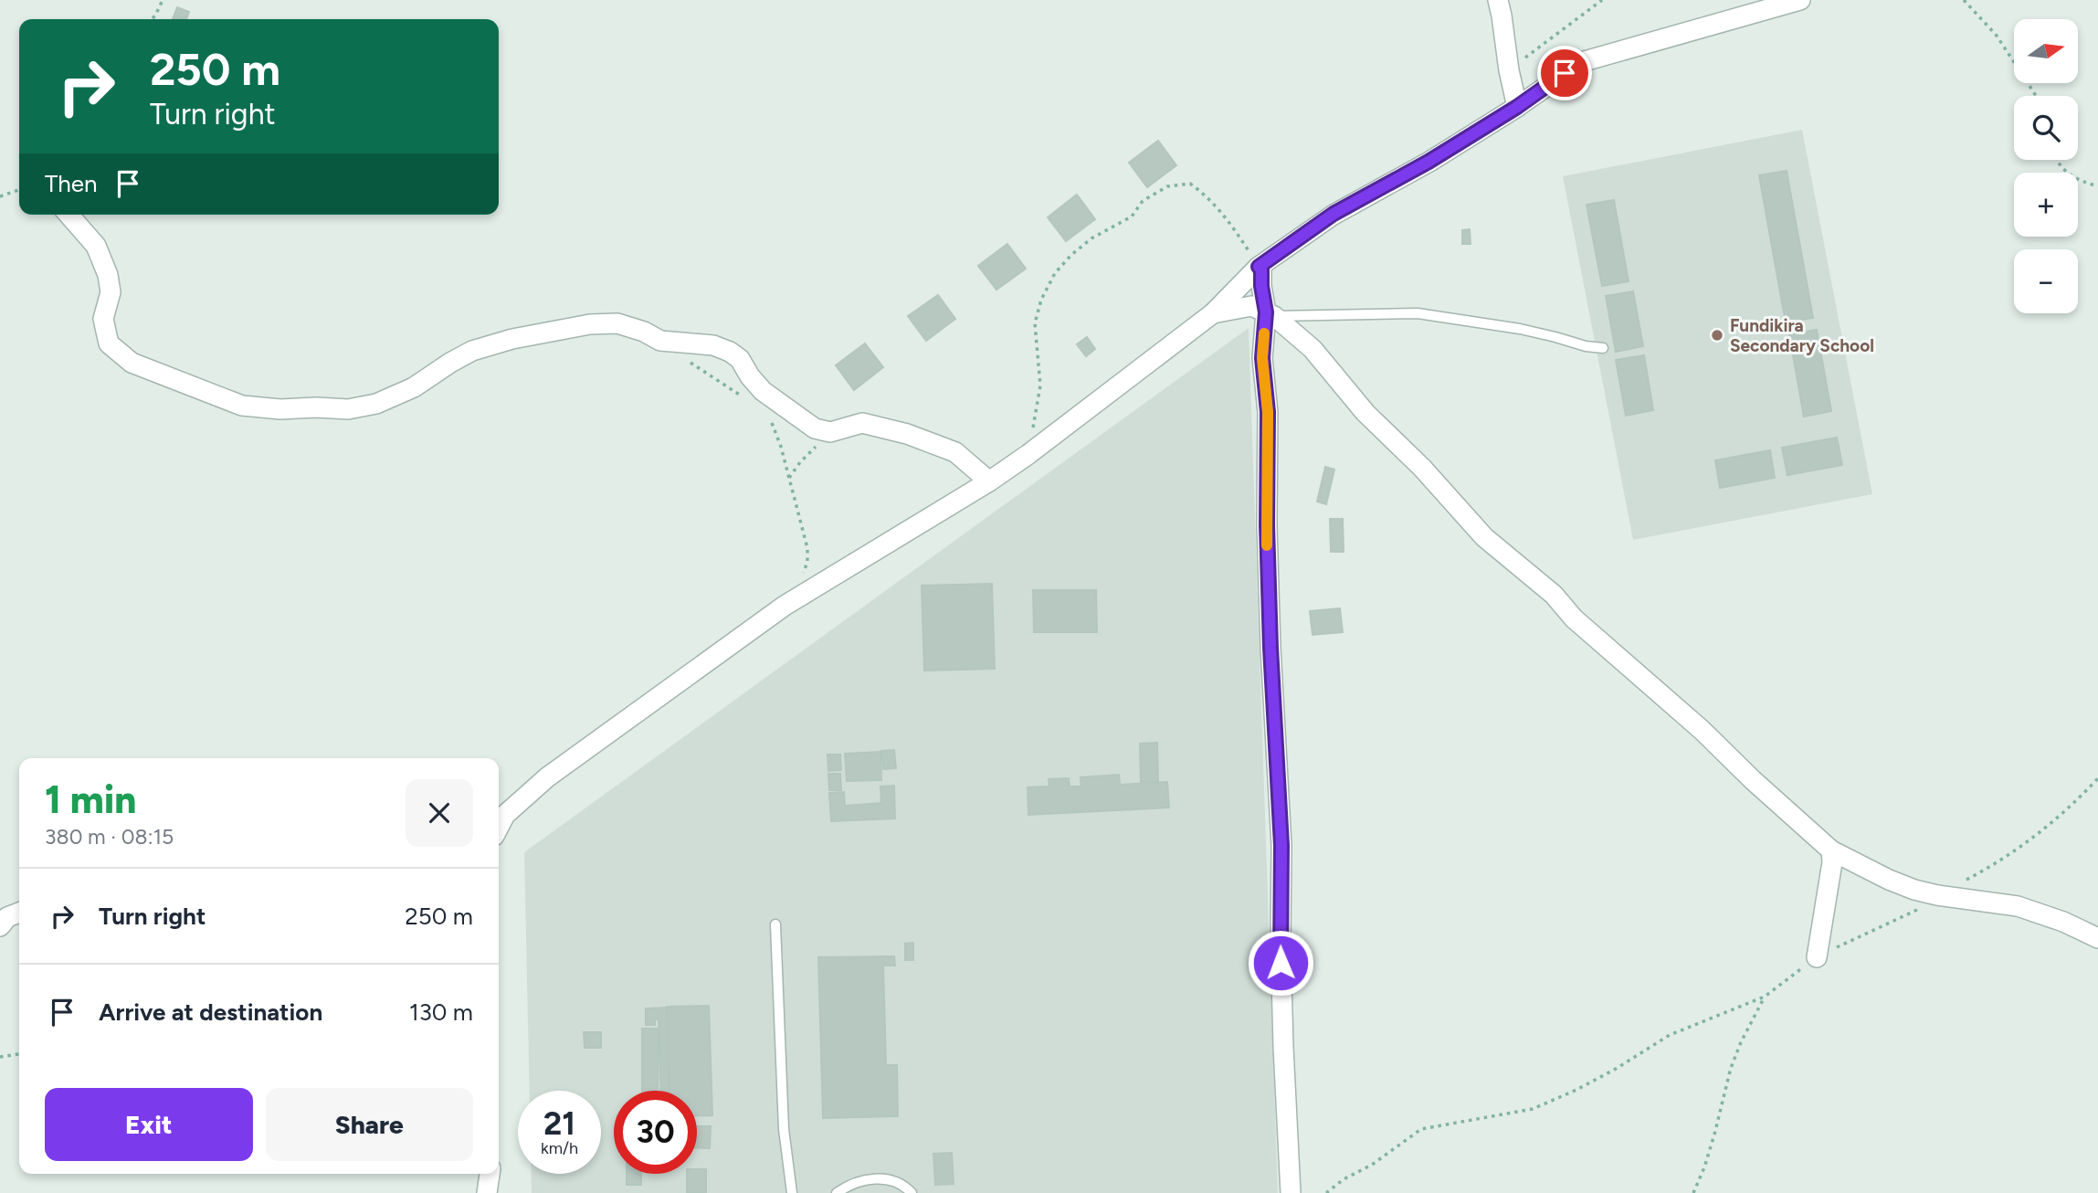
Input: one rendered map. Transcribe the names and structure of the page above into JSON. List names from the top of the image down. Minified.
{"places":["Fundikira Secondary School"],"north":"right","page":{"map_buttons":["+","−"],"turn":["250 m","Turn right"],"then":"Then","heading":["1 min","380 m · 08:15"],"list":[{"name":"Turn right","value":"250 m"},{"name":"Arrive at destination","value":"130 m"}],"buttons":["Exit","Share"],"speed":"21 km/h","limit":"30"}}
